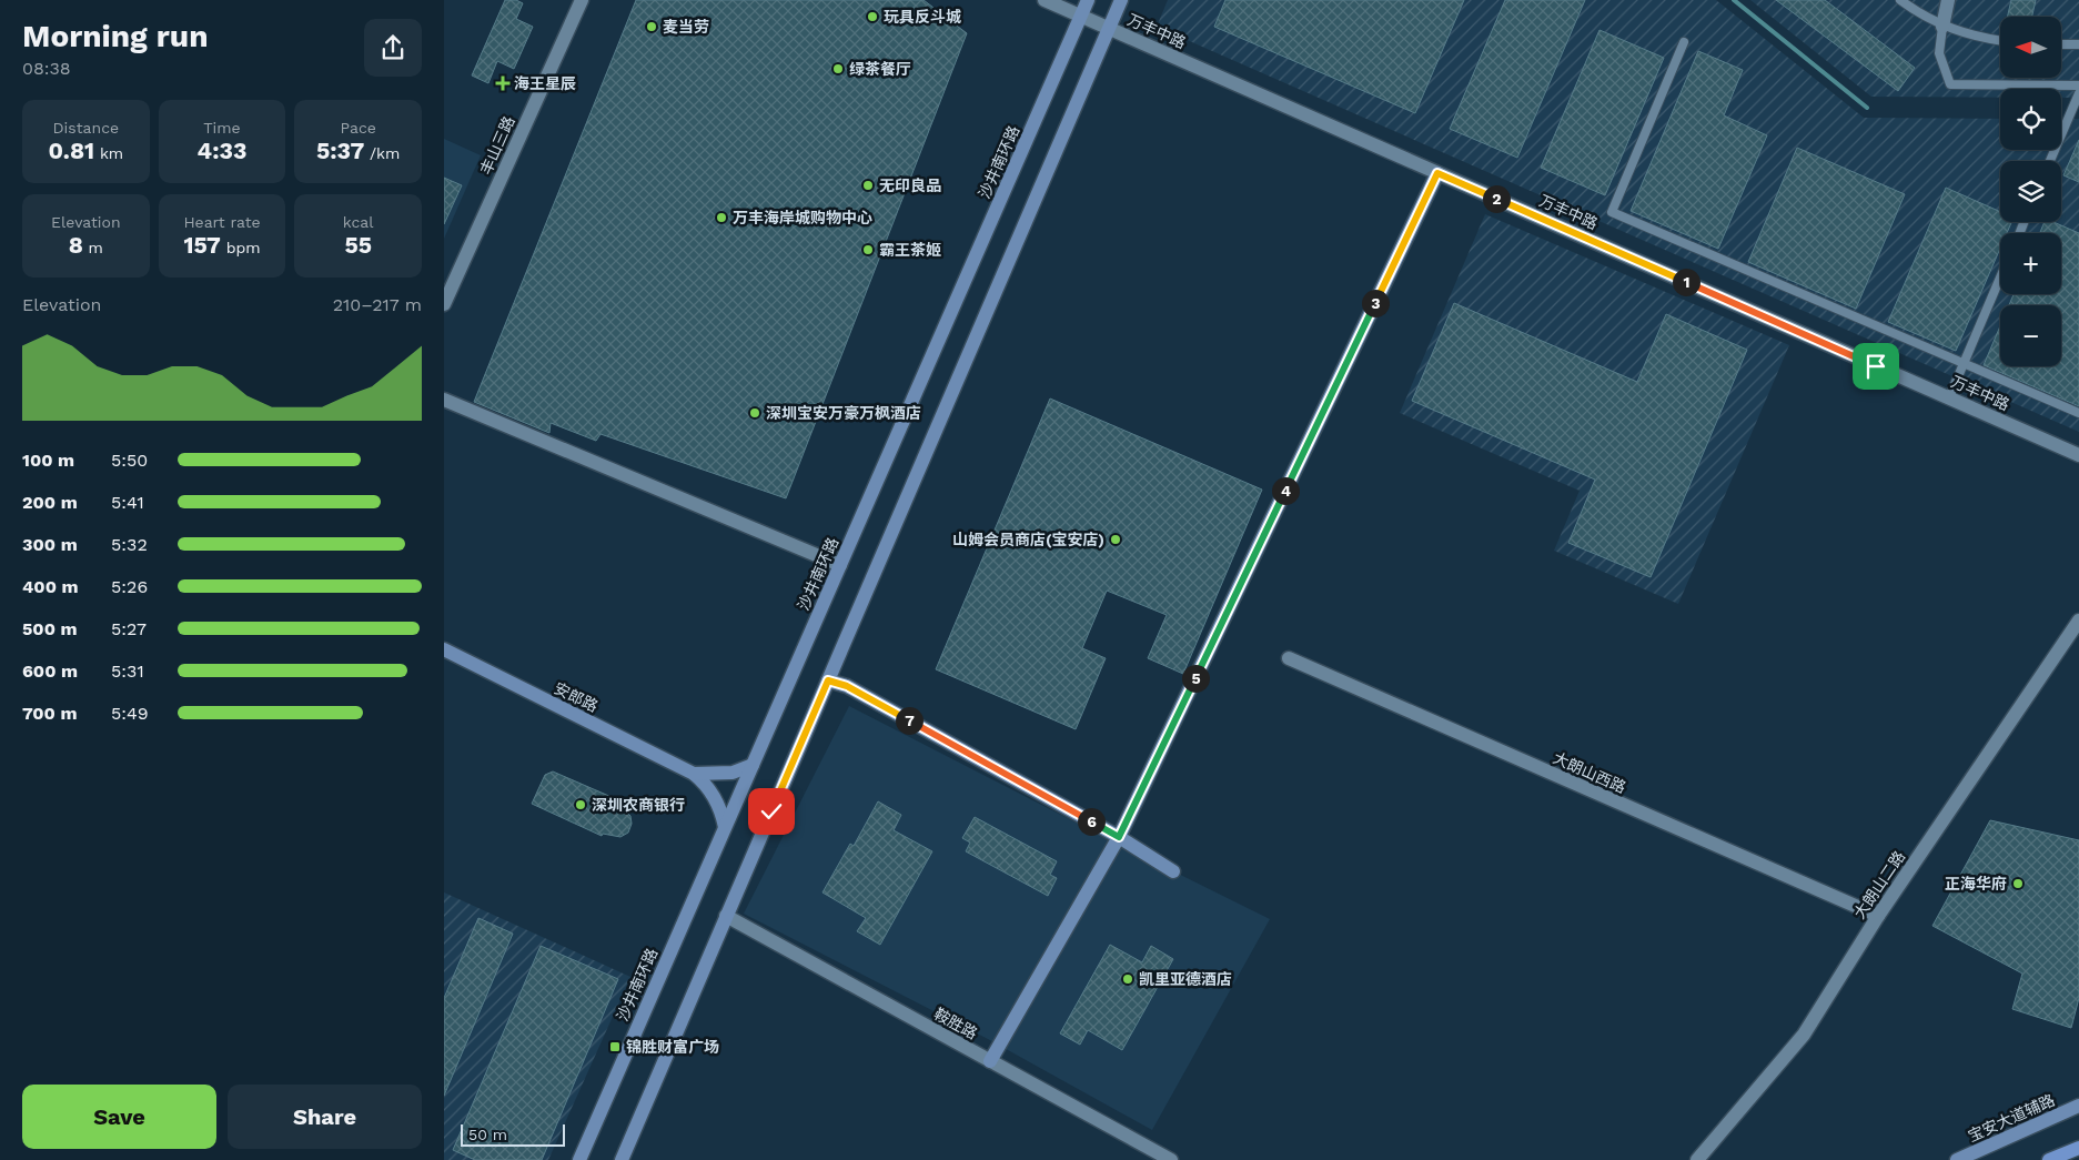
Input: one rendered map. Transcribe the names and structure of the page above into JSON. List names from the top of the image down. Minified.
{"streets":{"main road":["沙井南环路","安郎路","宝安大道辅路"],"street":["万丰中路","丰山三路","大朗山西路","大朗山二路","鞍胜路"]},"crossings":[["万丰中路","沙井南环路"],["沙井南环路","安郎路"],["大朗山西路","大朗山二路"]],"places":{"other":["玩具反斗城","麦当劳","绿茶餐厅","无印良品","万丰海岸城购物中心","霸王茶姬","深圳宝安万豪万枫酒店","山姆会员商店(宝安店)","深圳农商银行","正海华府","凯里亚德酒店"],"health":["海王星辰"],"transit":["锦胜财富广场"]},"scale_bar":"50 m","north":"left","page":{"heading":["Morning run","08:38"],"map_buttons":["+","−"],"stats":[["Distance","0.81 km"],["Time","4:33"],["Pace","5:37 /km"],["Elevation","8 m"],["Heart rate","157 bpm"],["kcal","55"]],"pins":["2","1","3","4","5","7","6"],"chart":["Elevation","210–217 m"],"list":[{"name":"100 m","note":"5:50"},{"name":"200 m","note":"5:41"},{"name":"300 m","note":"5:32"},{"name":"400 m","note":"5:26"},{"name":"500 m","note":"5:27"},{"name":"600 m","note":"5:31"},{"name":"700 m","note":"5:49"}],"buttons":["Save","Share"],"scale":"50 m"}}
